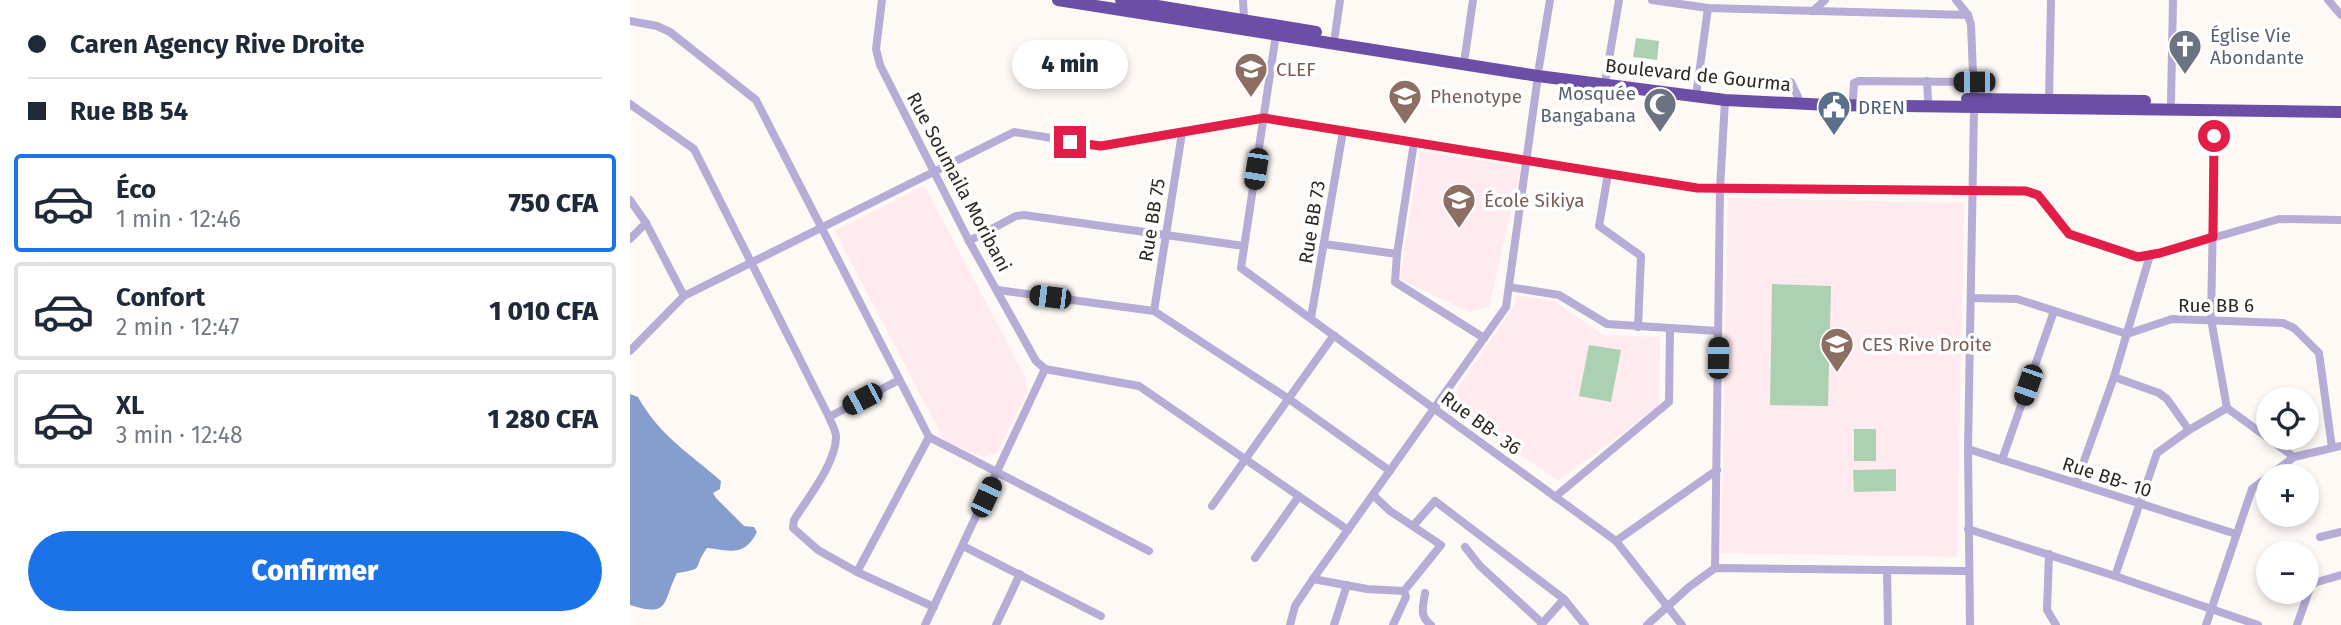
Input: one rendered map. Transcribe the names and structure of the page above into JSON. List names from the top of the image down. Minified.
{"streets":{"highway":["Boulevard de Gourma"],"street":["Rue Soumaila Moribani","Rue BB 75","Rue BB 73","Rue BB 6","Rue BB- 36","Rue BB- 10"]},"crossings":[["Rue BB 73","Rue BB- 36"]],"places":{"church":["Église Vie Abondante"],"school or university":["CLEF","Phenotype","École Sikiya","CES Rive Droite"],"mosque":["Mosquée Bangabana"],"public building":["DREN"]},"page":{"banner":["Caren Agency Rive Droite","Rue BB 54"],"bubble":"4 min","list":[{"name":"Éco","note":"1 min · 12:46","value":"750 CFA"},{"name":"Confort","note":"2 min · 12:47","value":"1 010 CFA"},{"name":"XL","note":"3 min · 12:48","value":"1 280 CFA"}],"map_buttons":["+","−"],"buttons":"Confirmer"}}
